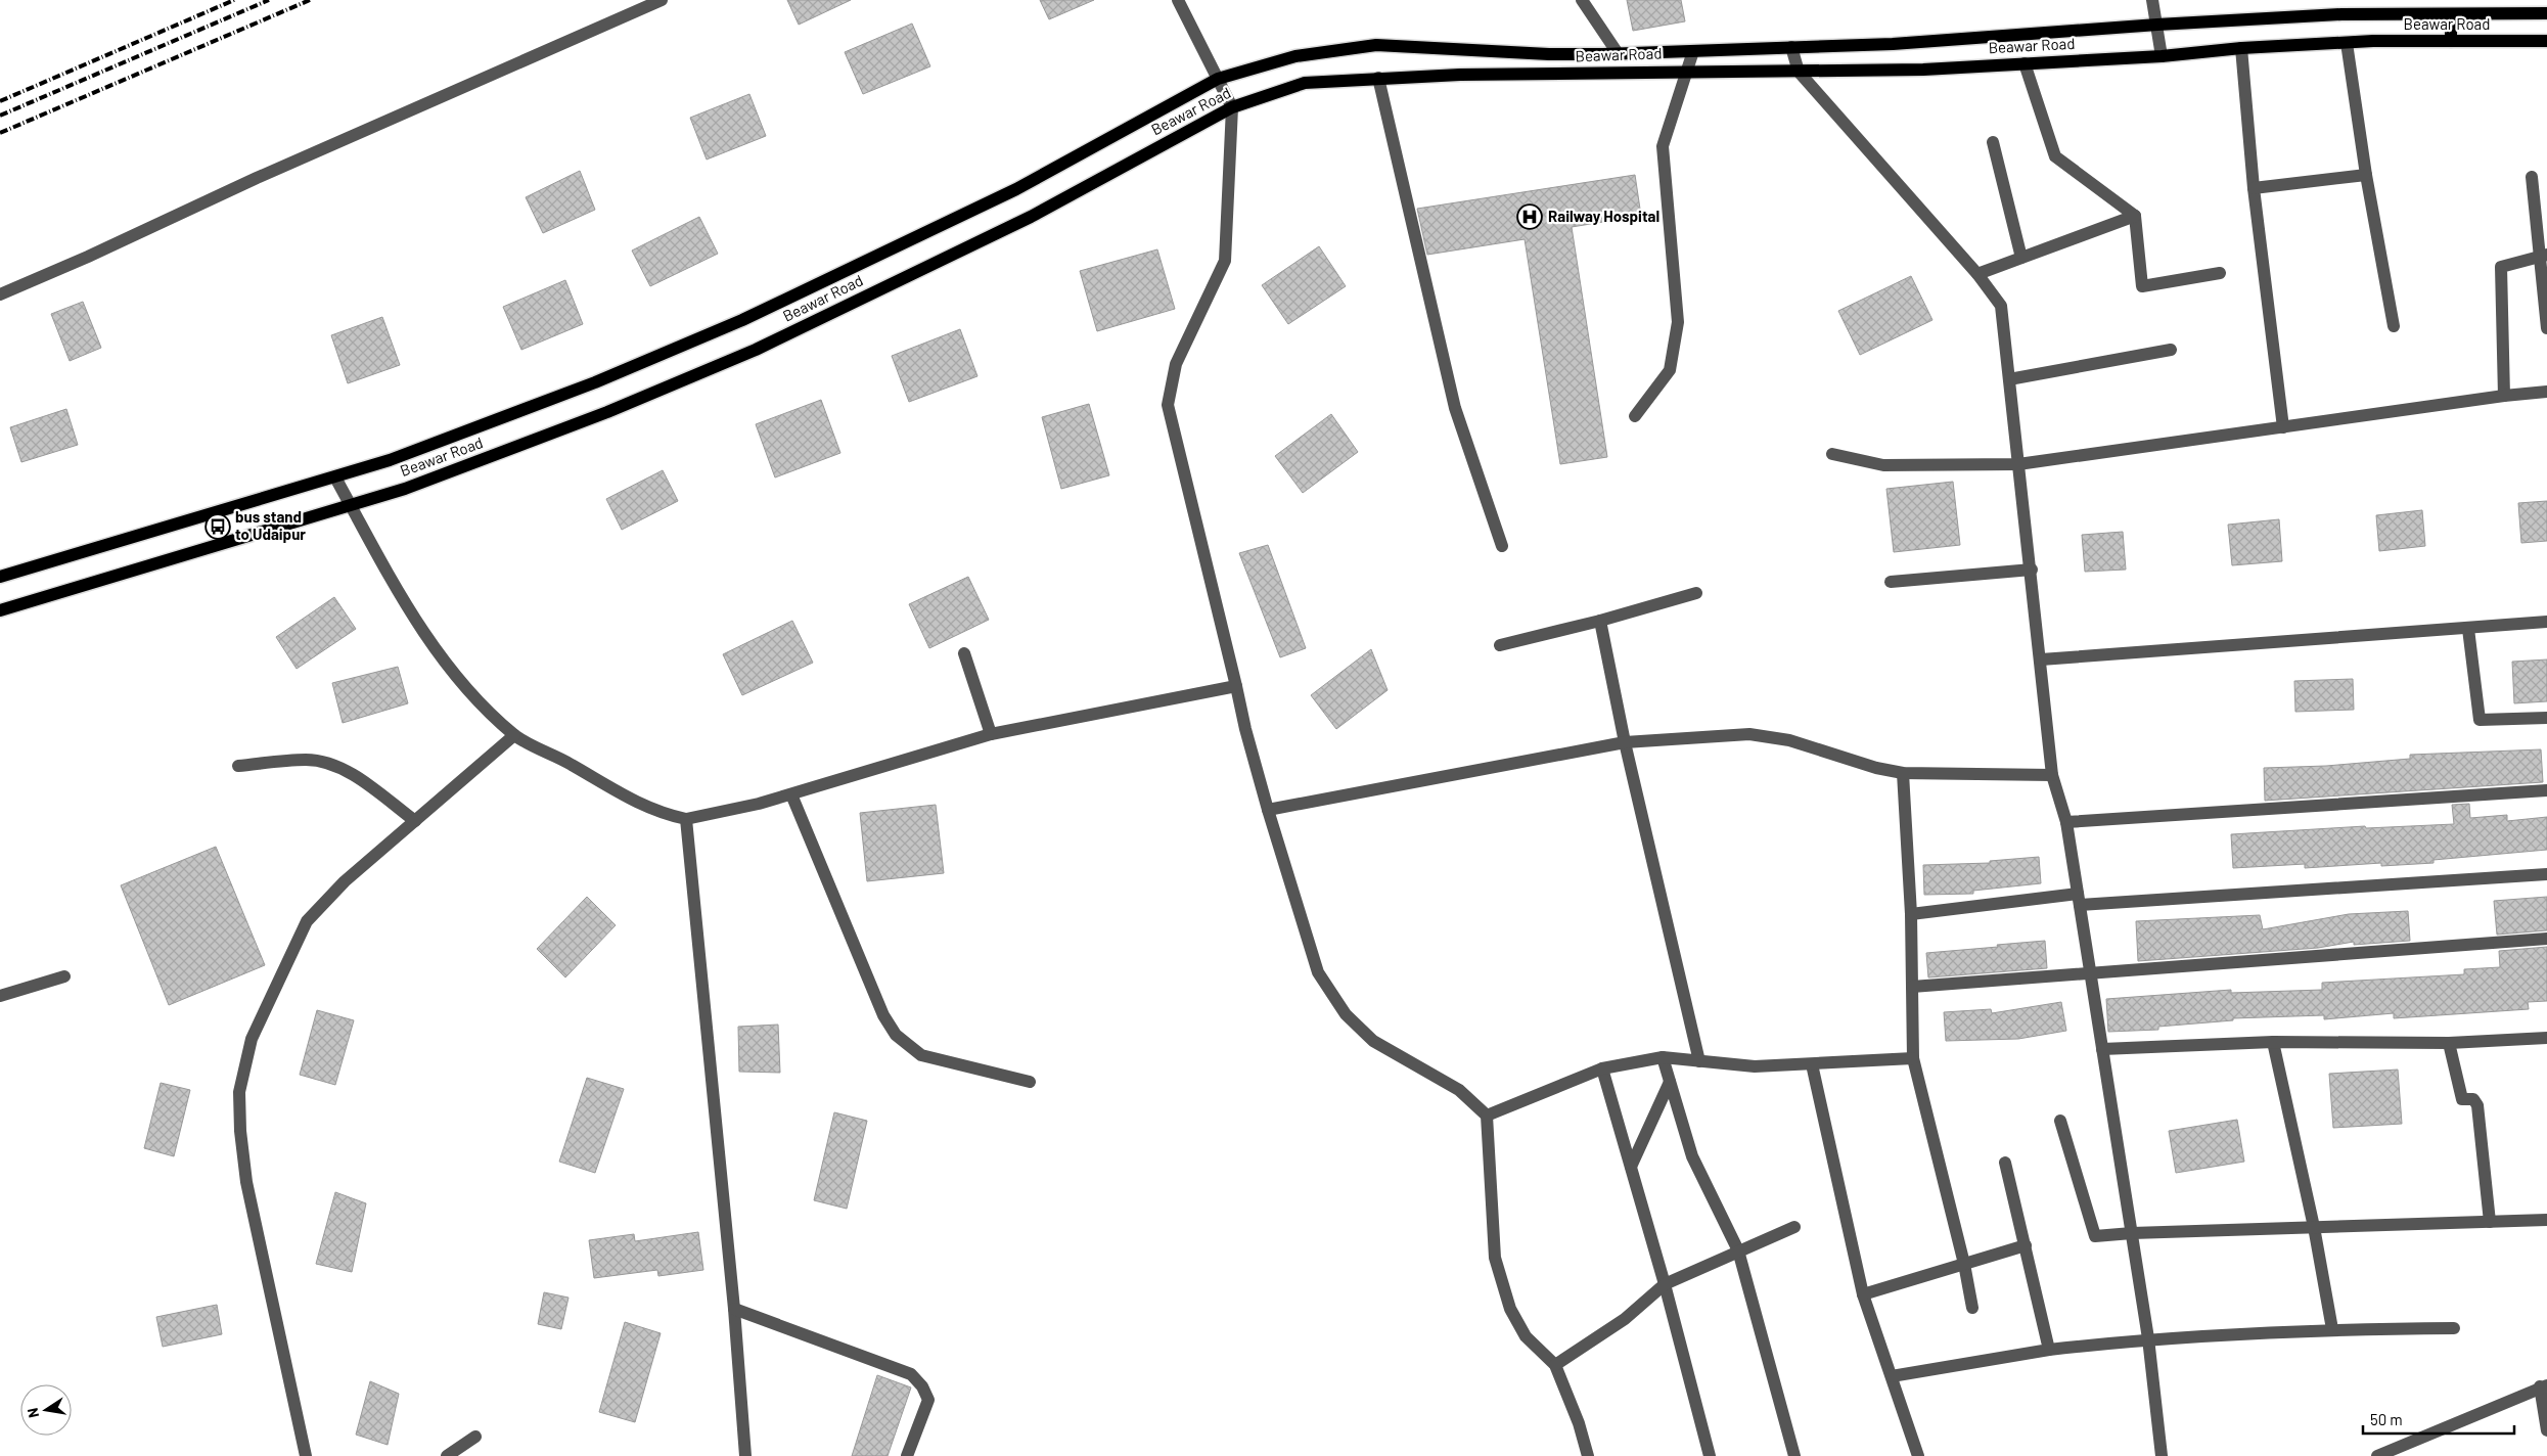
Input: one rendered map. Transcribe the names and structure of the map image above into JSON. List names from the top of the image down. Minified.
{"streets":{"main road":["Beawar Road"]},"places":{"hospital":["Railway Hospital"],"bus stop":["bus stand to Udaipur"]},"scale_bar":"50 m","north":"left"}
